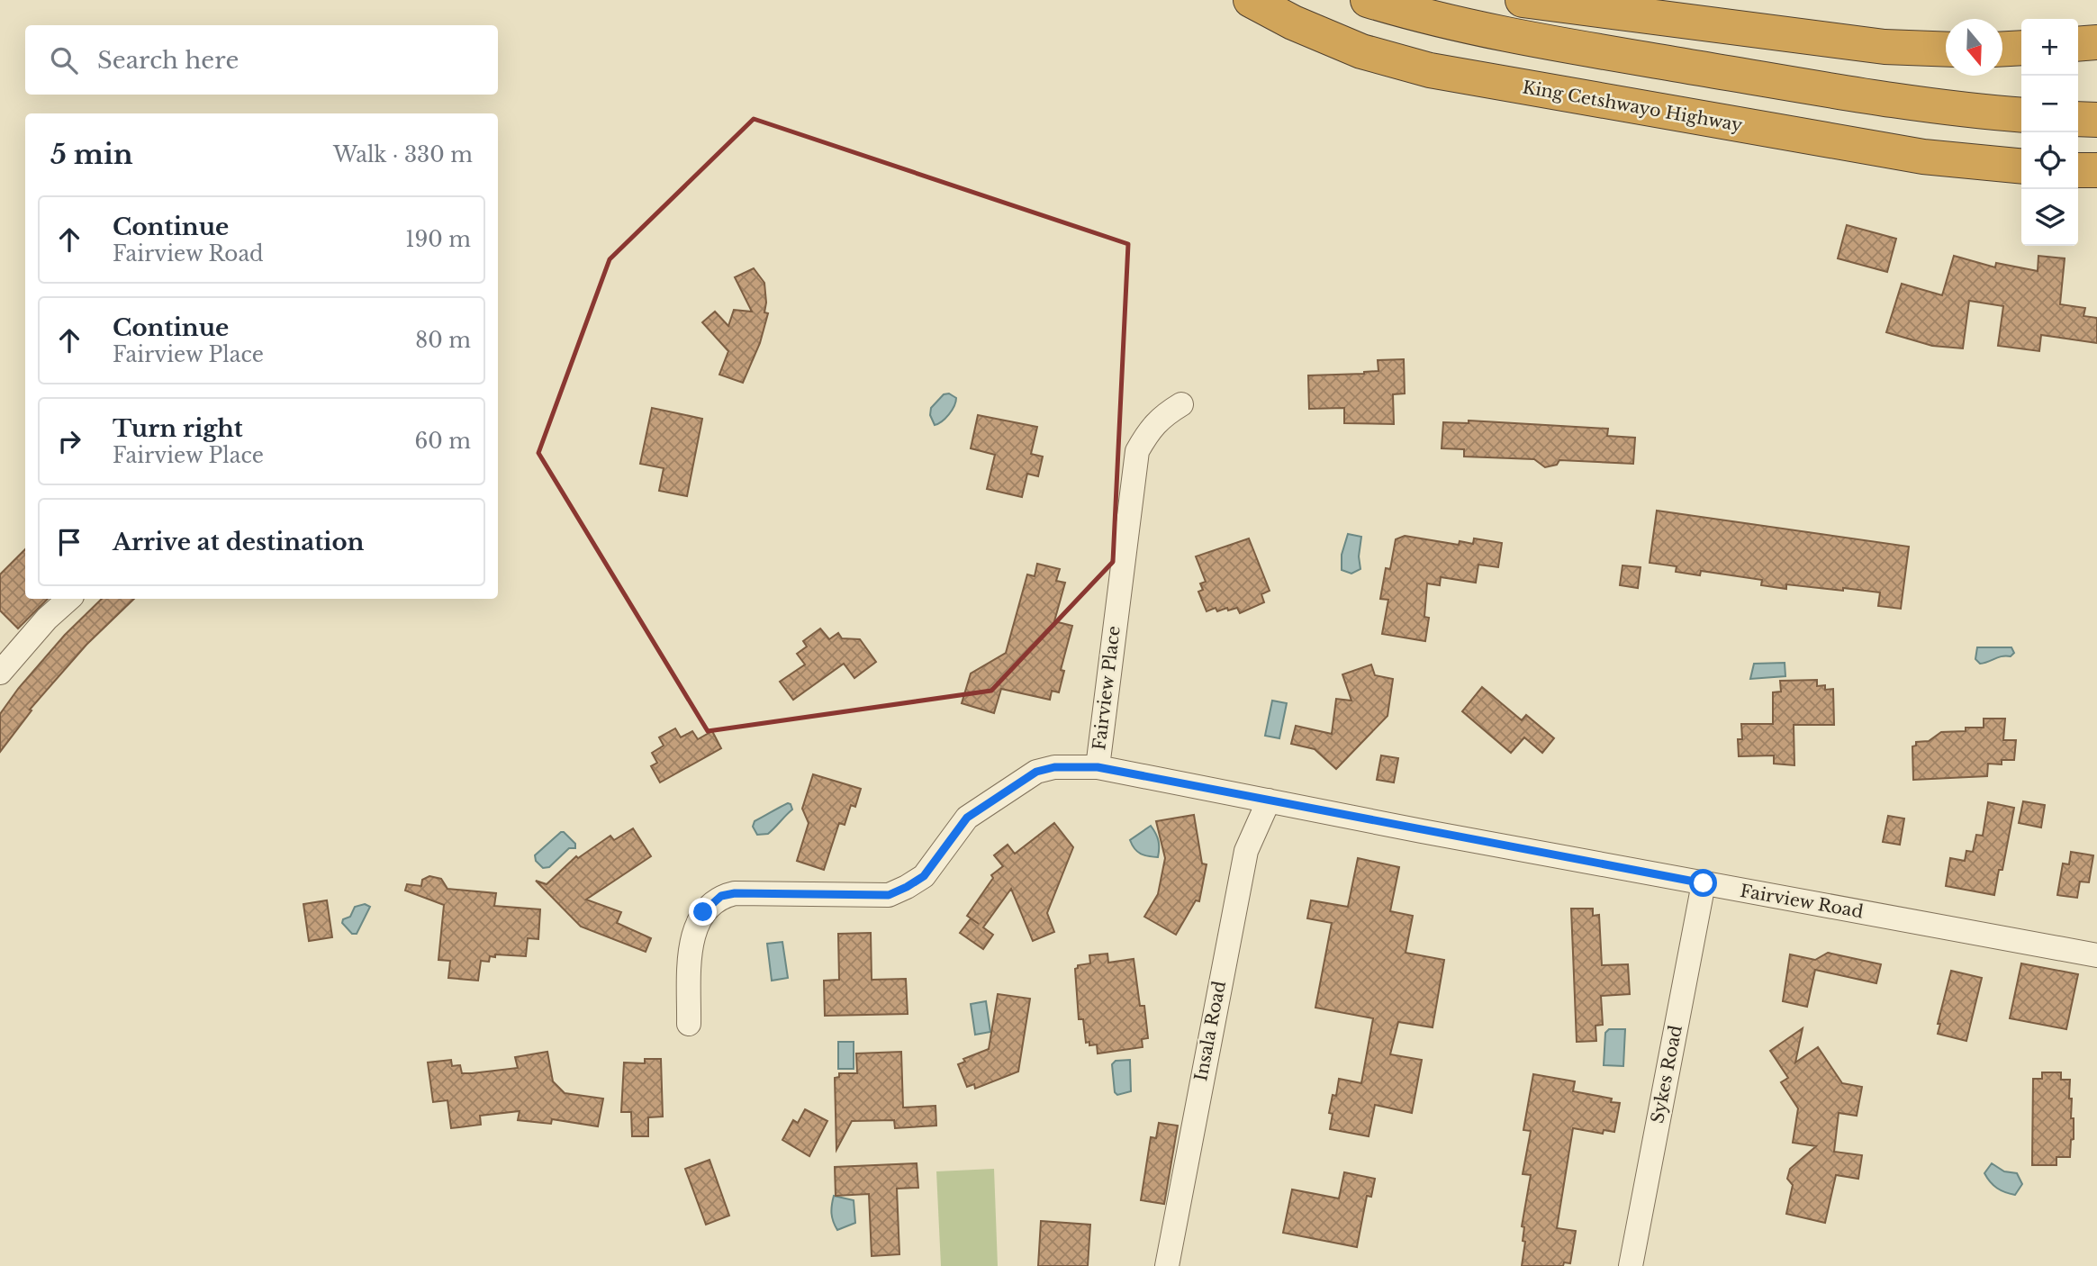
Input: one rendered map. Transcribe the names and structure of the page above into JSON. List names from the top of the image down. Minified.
{"streets":{"highway":["King Cetshwayo Highway"],"street":["Fairview Place","Fairview Road","Insala Road","Sykes Road"]},"crossings":[["Fairview Place","Fairview Road"],["Fairview Road","Insala Road"],["Fairview Road","Sykes Road"]],"north":"bottom","page":{"map_buttons":["+","−"],"search":"Search here","heading":["5 min","Walk · 330 m"],"list":[["Continue","Fairview Road","190 m"],["Continue","Fairview Place","80 m"],["Turn right","Fairview Place","60 m"],"Arrive at destination"]}}
